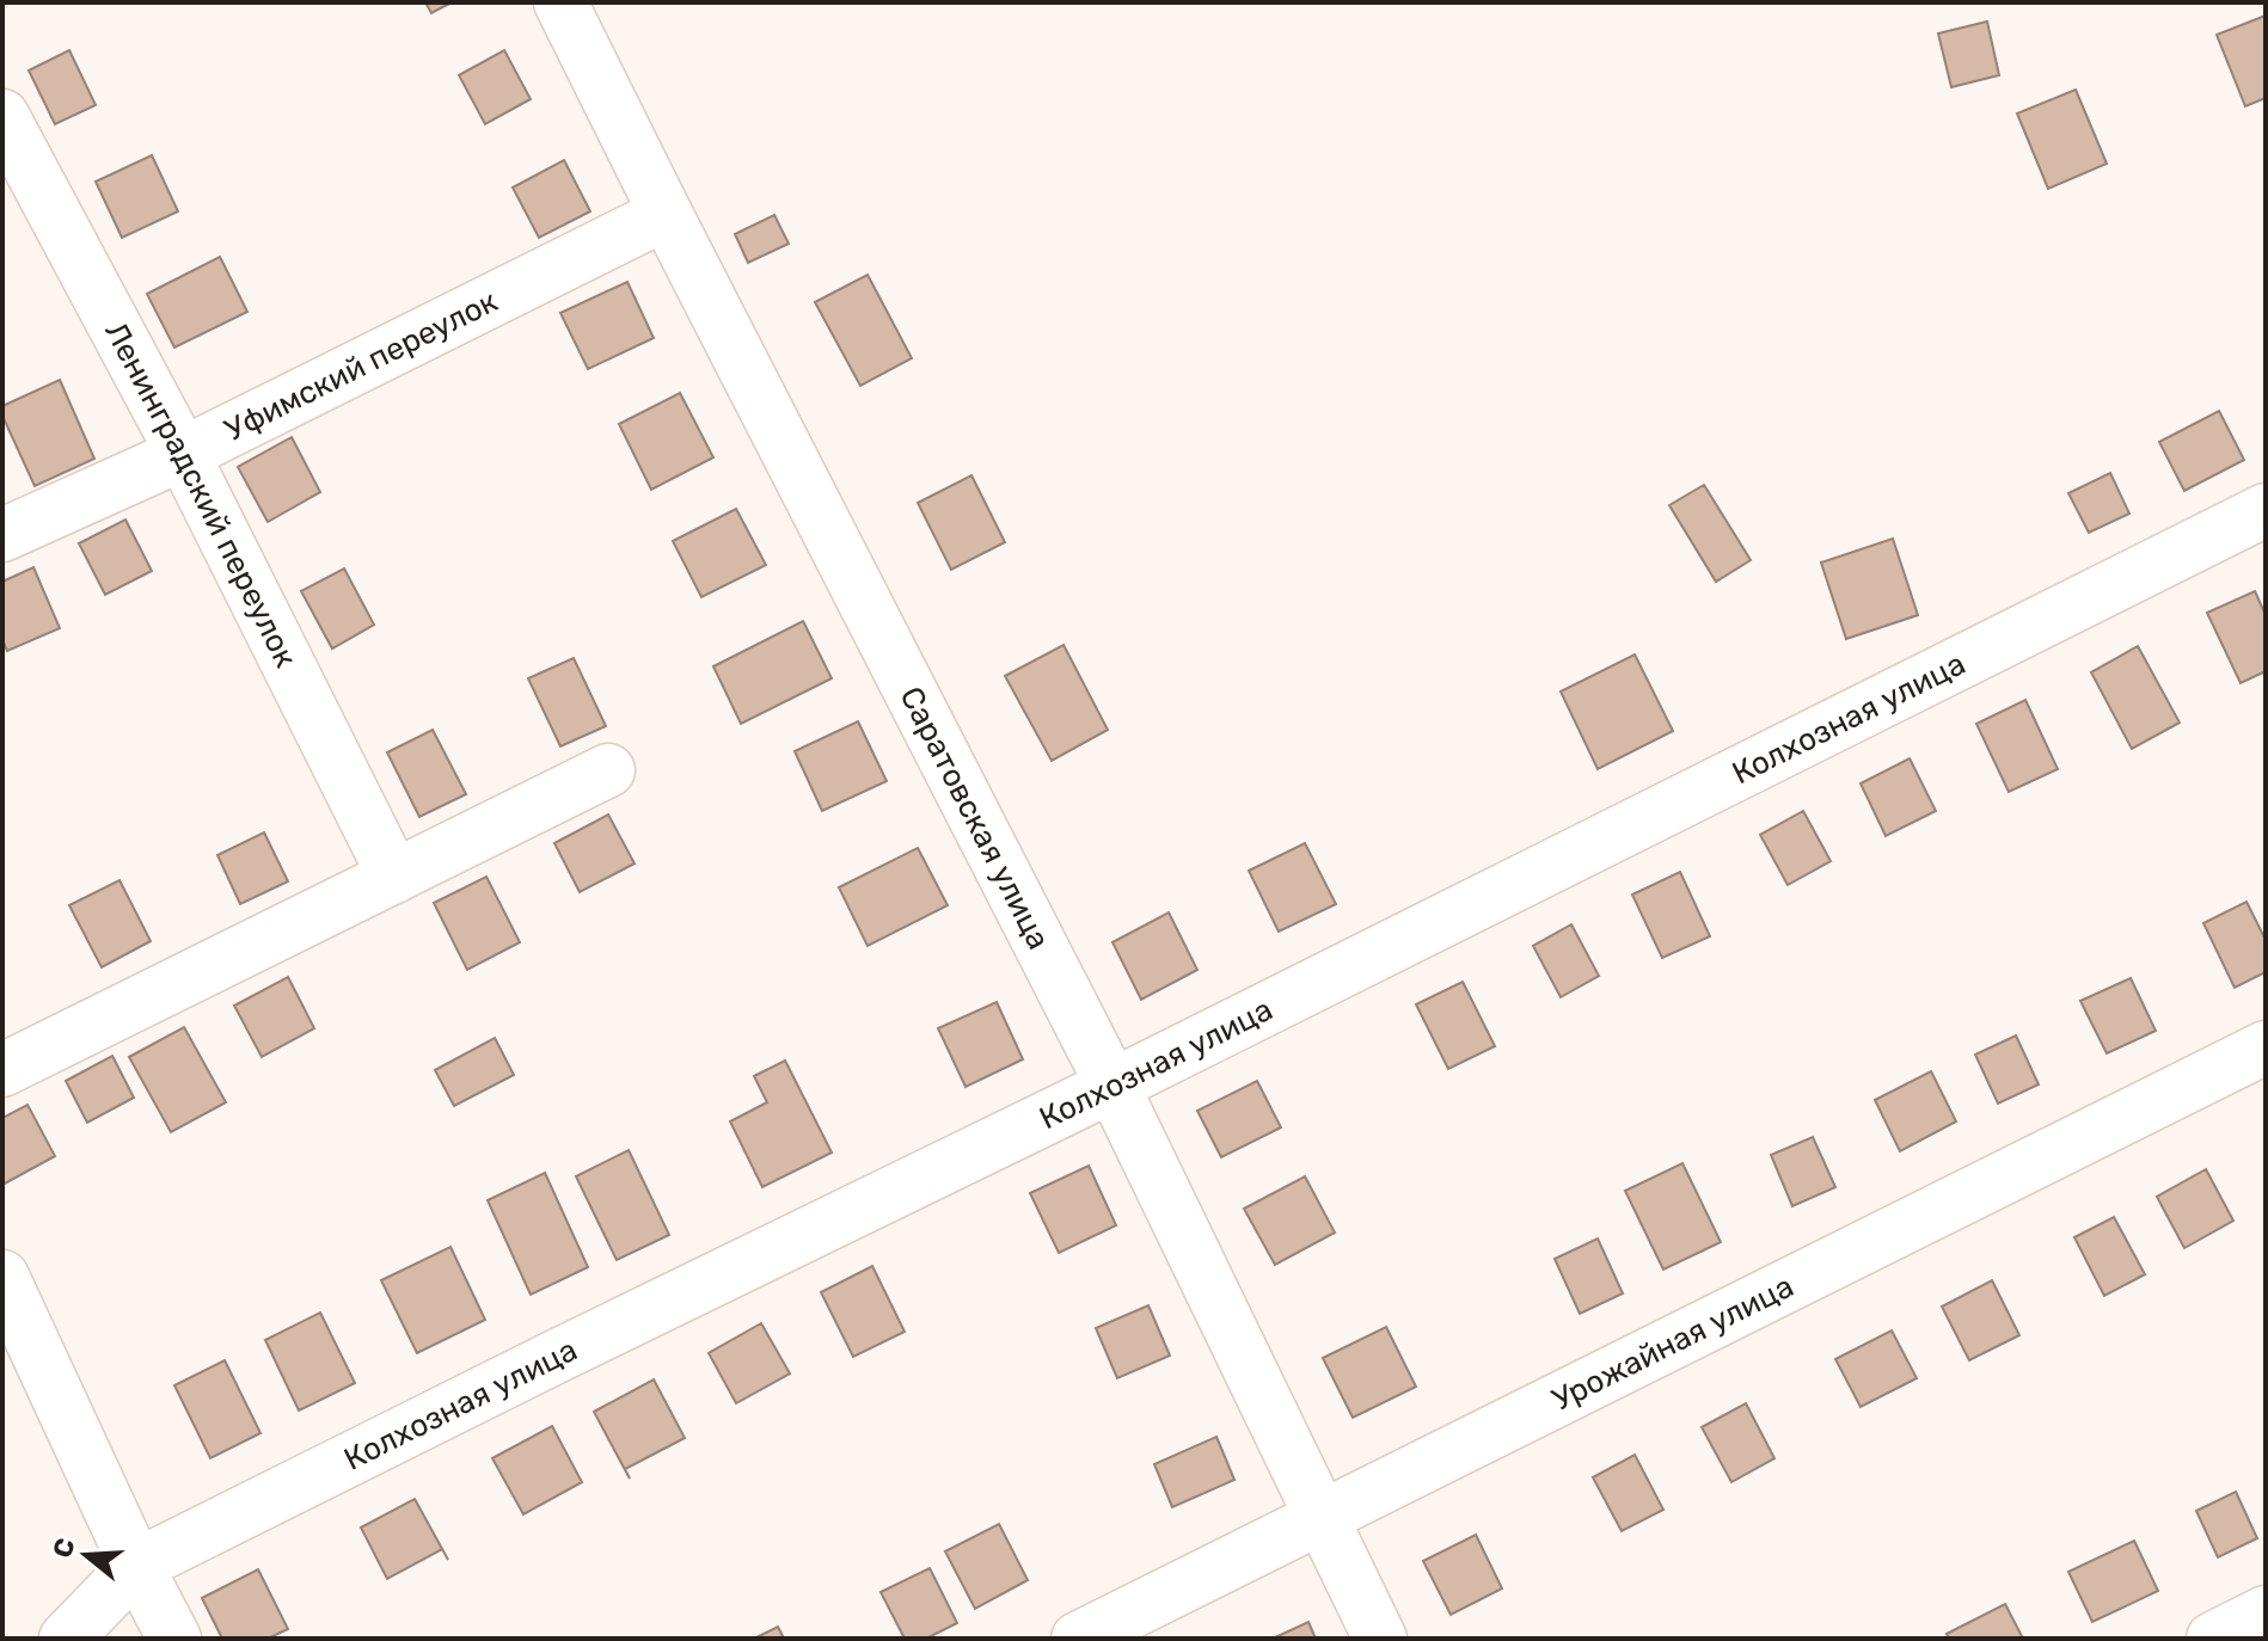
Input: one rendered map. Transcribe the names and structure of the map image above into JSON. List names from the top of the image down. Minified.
{"streets":{"street":["Уфимский переулок","Ленинградский переулок","Колхозная улица","Саратовская улица","Урожайная улица"]},"crossings":[["Уфимский переулок","Ленинградский переулок"],["Уфимский переулок","Саратовская улица"],["Колхозная улица","Саратовская улица"],["Саратовская улица","Урожайная улица"]],"north":"left"}
